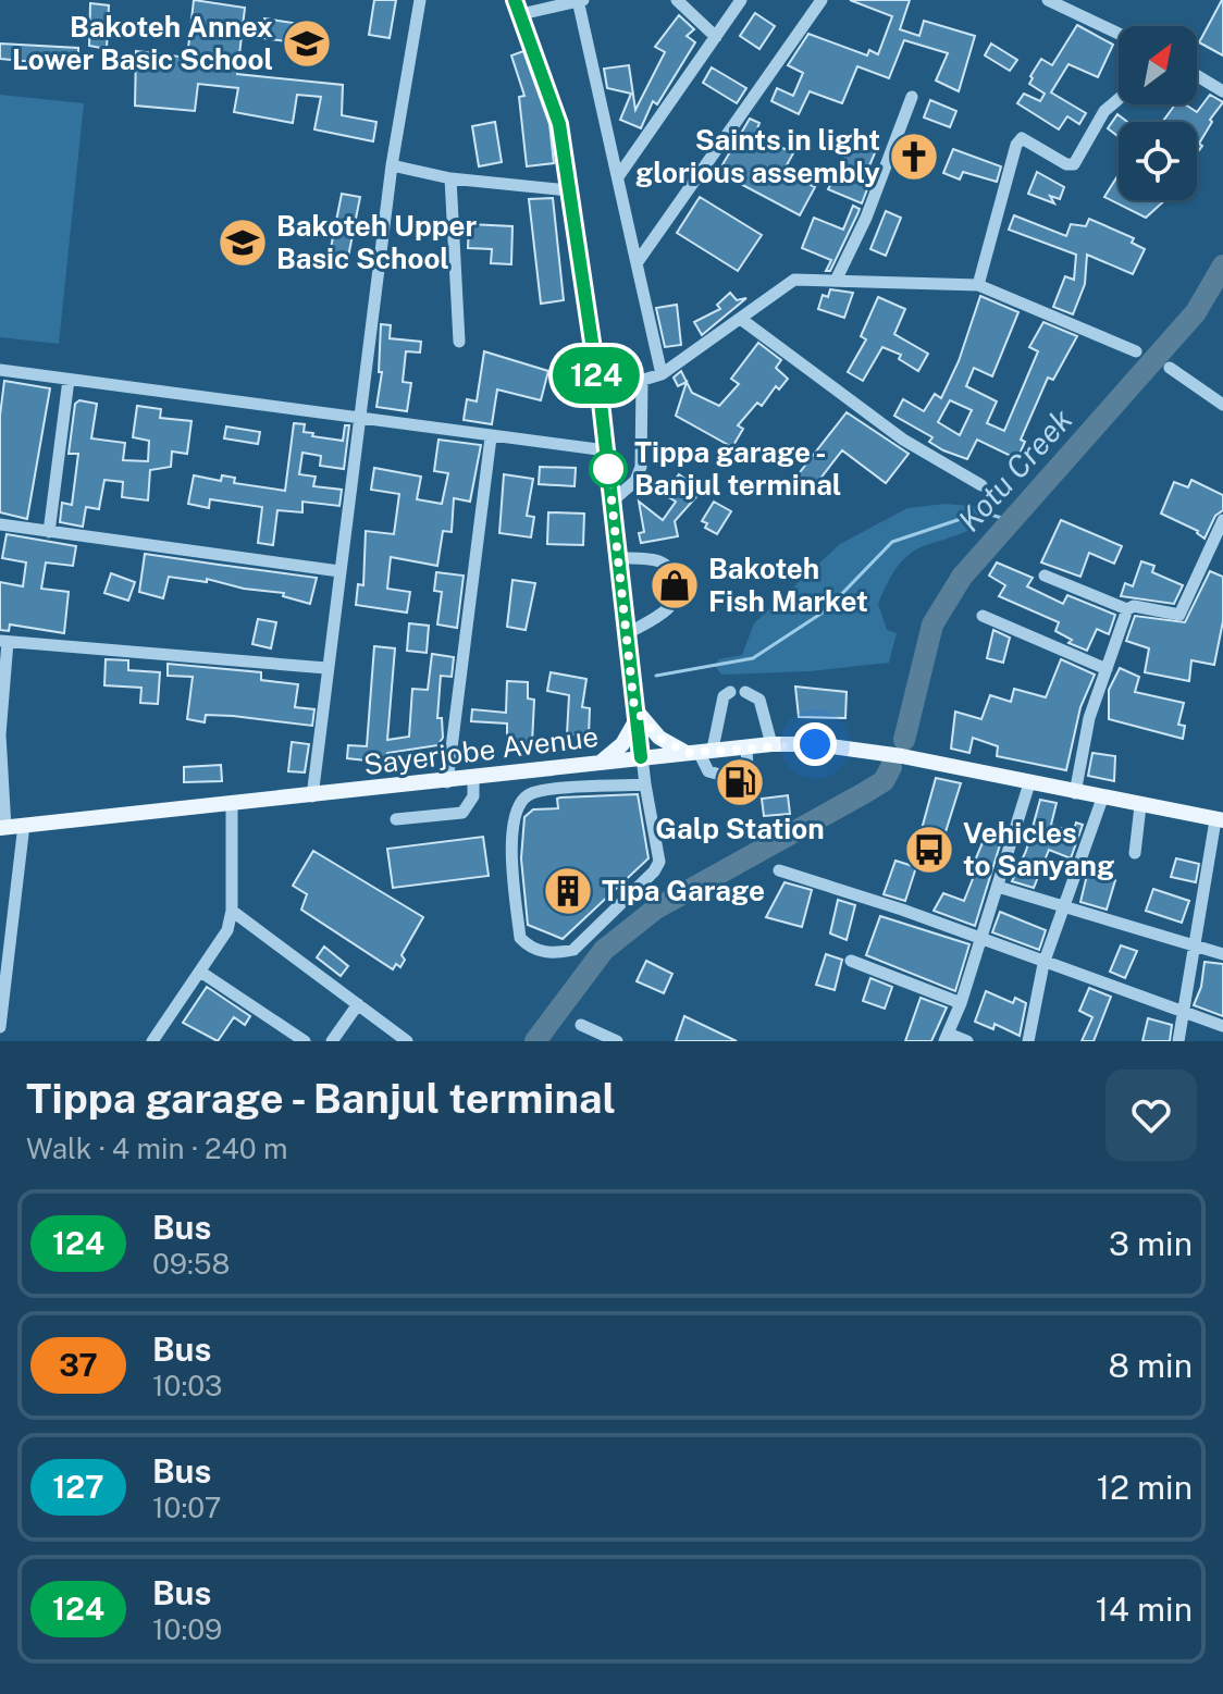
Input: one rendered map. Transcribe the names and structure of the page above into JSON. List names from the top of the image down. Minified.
{"streets":{"main road":["Sayerjobe Avenue"]},"water":["Kotu Creek"],"places":{"school or university":["Bakoteh Annex Lower Basic School","Bakoteh Upper Basic School"],"church":["Saints in light glorious assembly"],"other":["Tippa garage - Banjul terminal"],"shop":["Bakoteh Fish Market"],"fuel station":["Galp Station"],"bus stop":["Vehicles to Sanyang"],"building":["Tipa Garage"]},"lines":["bus line 124"],"north":"top right","page":{"on_map":"124","heading":["Tippa garage - Banjul terminal","Walk · 4 min · 240 m"],"list":[{"mark":"124","name":"Bus","note":"09:58","value":"3 min"},{"mark":"37","name":"Bus","note":"10:03","value":"8 min"},{"mark":"127","name":"Bus","note":"10:07","value":"12 min"},{"mark":"124","name":"Bus","note":"10:09","value":"14 min"}]}}
